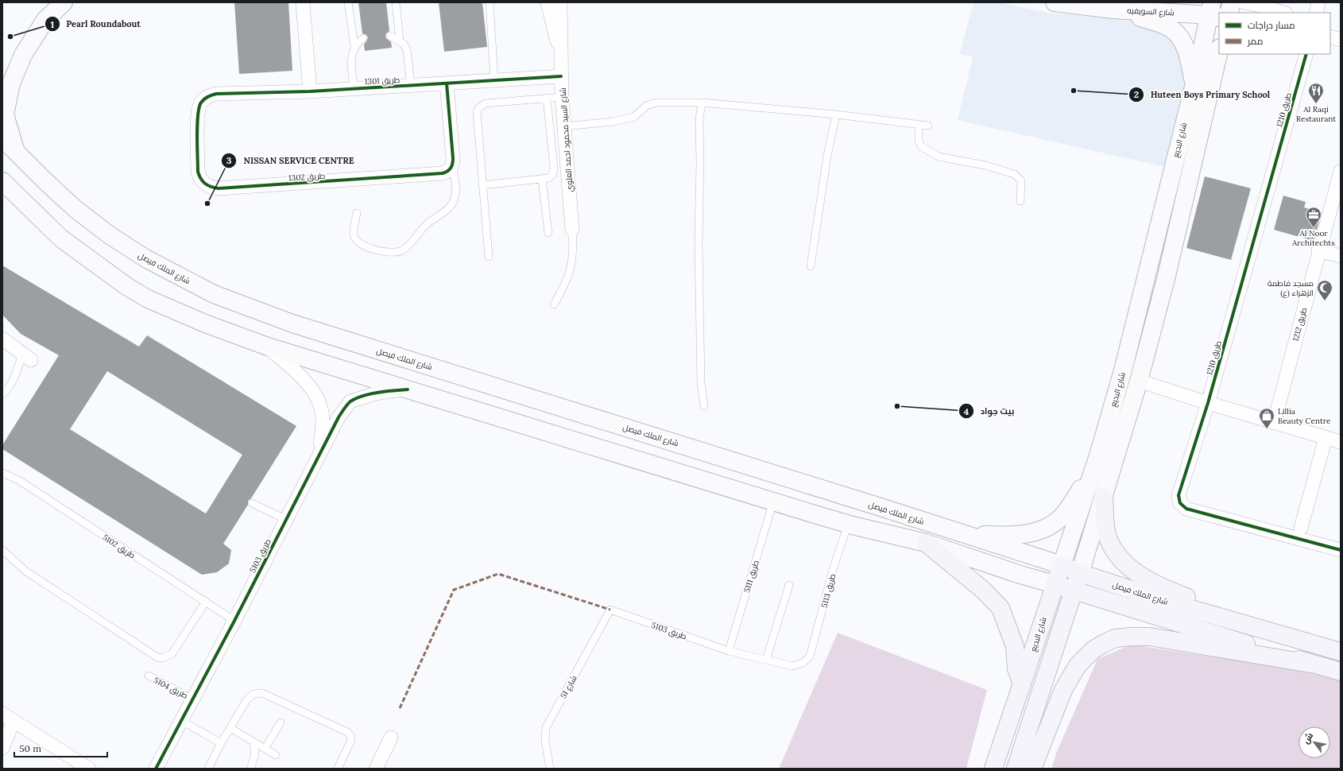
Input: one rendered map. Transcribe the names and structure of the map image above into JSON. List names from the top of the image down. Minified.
{"streets":{"main road":["شارع السويفيه","شارع البديع","شارع الملك فيصل"],"street":["طريق 1301","طريق 1210","شارع السيد محمود احمد العلوي","طريق 1302","طريق 1212","طريق 5103"],"lane":["طريق 5102","طريق 5111","طريق 5113","شارع 51","طريق 5104"]},"crossings":[["شارع السويفيه","شارع البديع"],["طريق 1301","شارع السيد محمود احمد العلوي"],["طريق 1301","طريق 1302"],["شارع البديع","شارع الملك فيصل"],["طريق 5102","طريق 5103"],["طريق 5103","طريق 5111"],["طريق 5103","طريق 5113"],["طريق 5103","شارع 51"],["طريق 5103","طريق 5104"]],"places":{"other":["Pearl Roundabout","Huteen Boys Primary School","NISSAN SERVICE CENTRE","بيت جواد"],"restaurant":["Al Raqi Restaurant"],"office":["Al Noor Architechts"],"mosque":["مسجد فاطمة الزهراء (ع)"],"shop":["Lillia Beauty Centre"]},"legend":["مسار دراجات","ممر"],"scale_bar":"50 m","north":"top left"}
